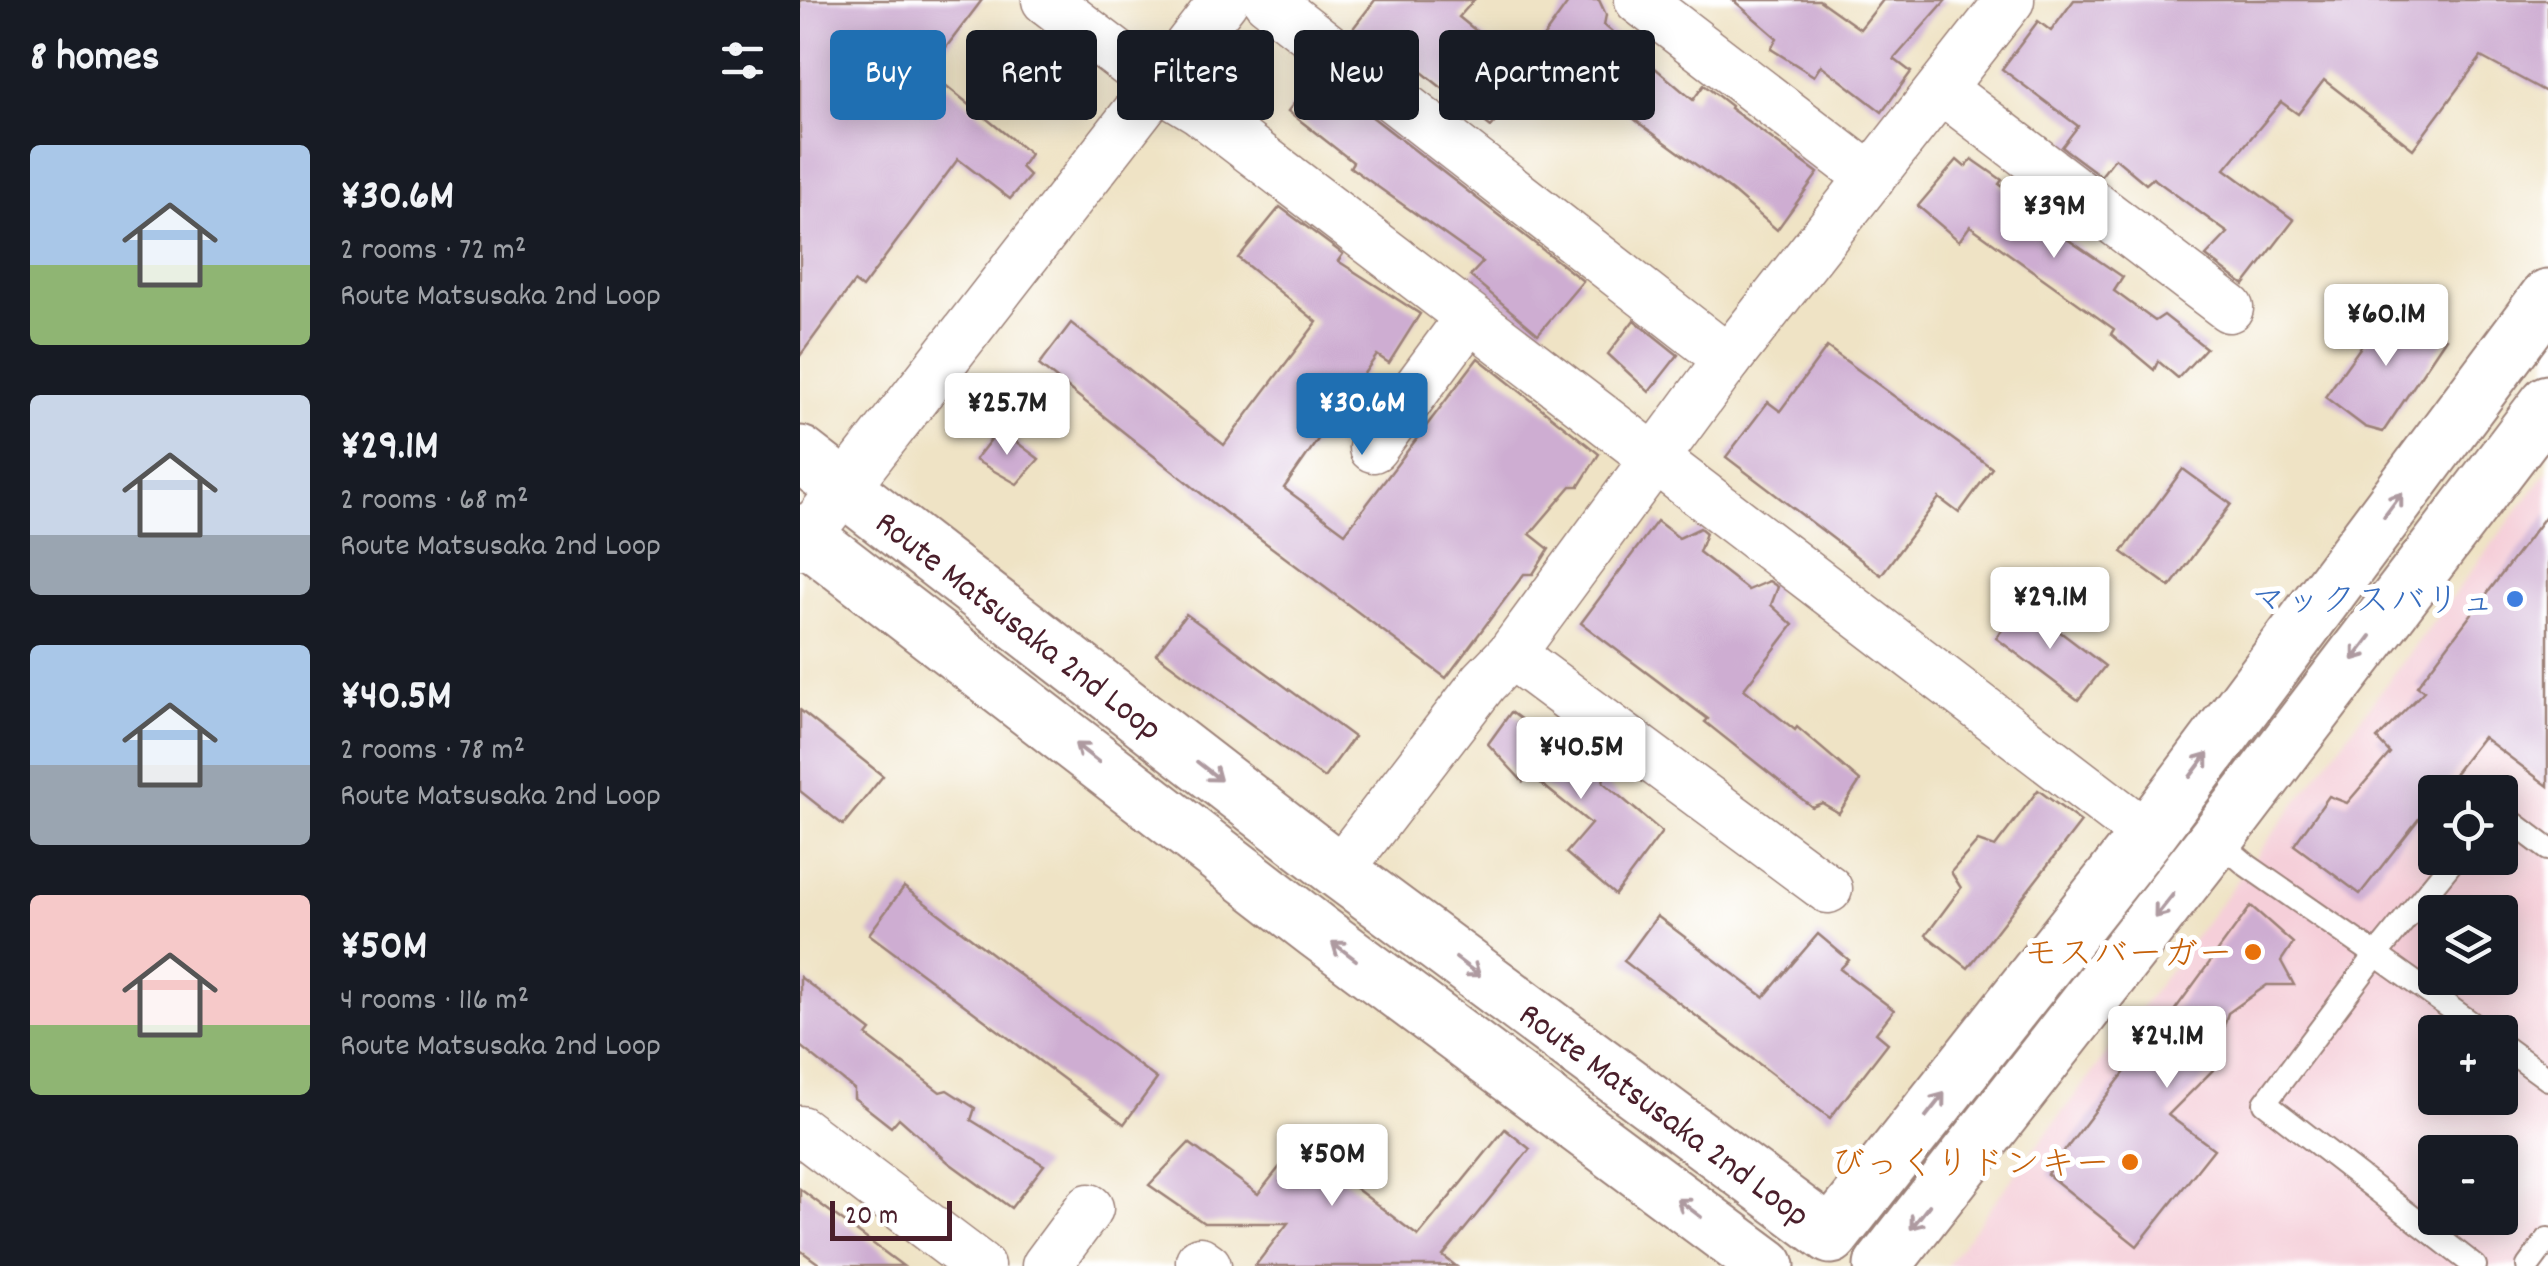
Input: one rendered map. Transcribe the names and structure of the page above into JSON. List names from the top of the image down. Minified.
{"streets":{"main road":["Route Matsusaka 2nd Loop"]},"places":["マックスバリュ","モスバーガー","びっくりドンキー"],"scale_bar":"20 m","page":{"heading":"8 homes","chip":["Buy","Rent","Filters","New","Apartment"],"list":[{"name":"¥30.6M","note":"2 rooms · 72 m² · Route Matsusaka 2nd Loop"},{"name":"¥29.1M","note":"2 rooms · 68 m² · Route Matsusaka 2nd Loop"},{"name":"¥40.5M","note":"2 rooms · 78 m² · Route Matsusaka 2nd Loop"},{"name":"¥50M","note":"4 rooms · 116 m² · Route Matsusaka 2nd Loop"}],"price":["¥39M","¥60.1M","¥25.7M","¥30.6M","¥29.1M","¥40.5M","¥24.1M","¥50M"],"map_buttons":["+","−"],"scale":"20 m"}}
